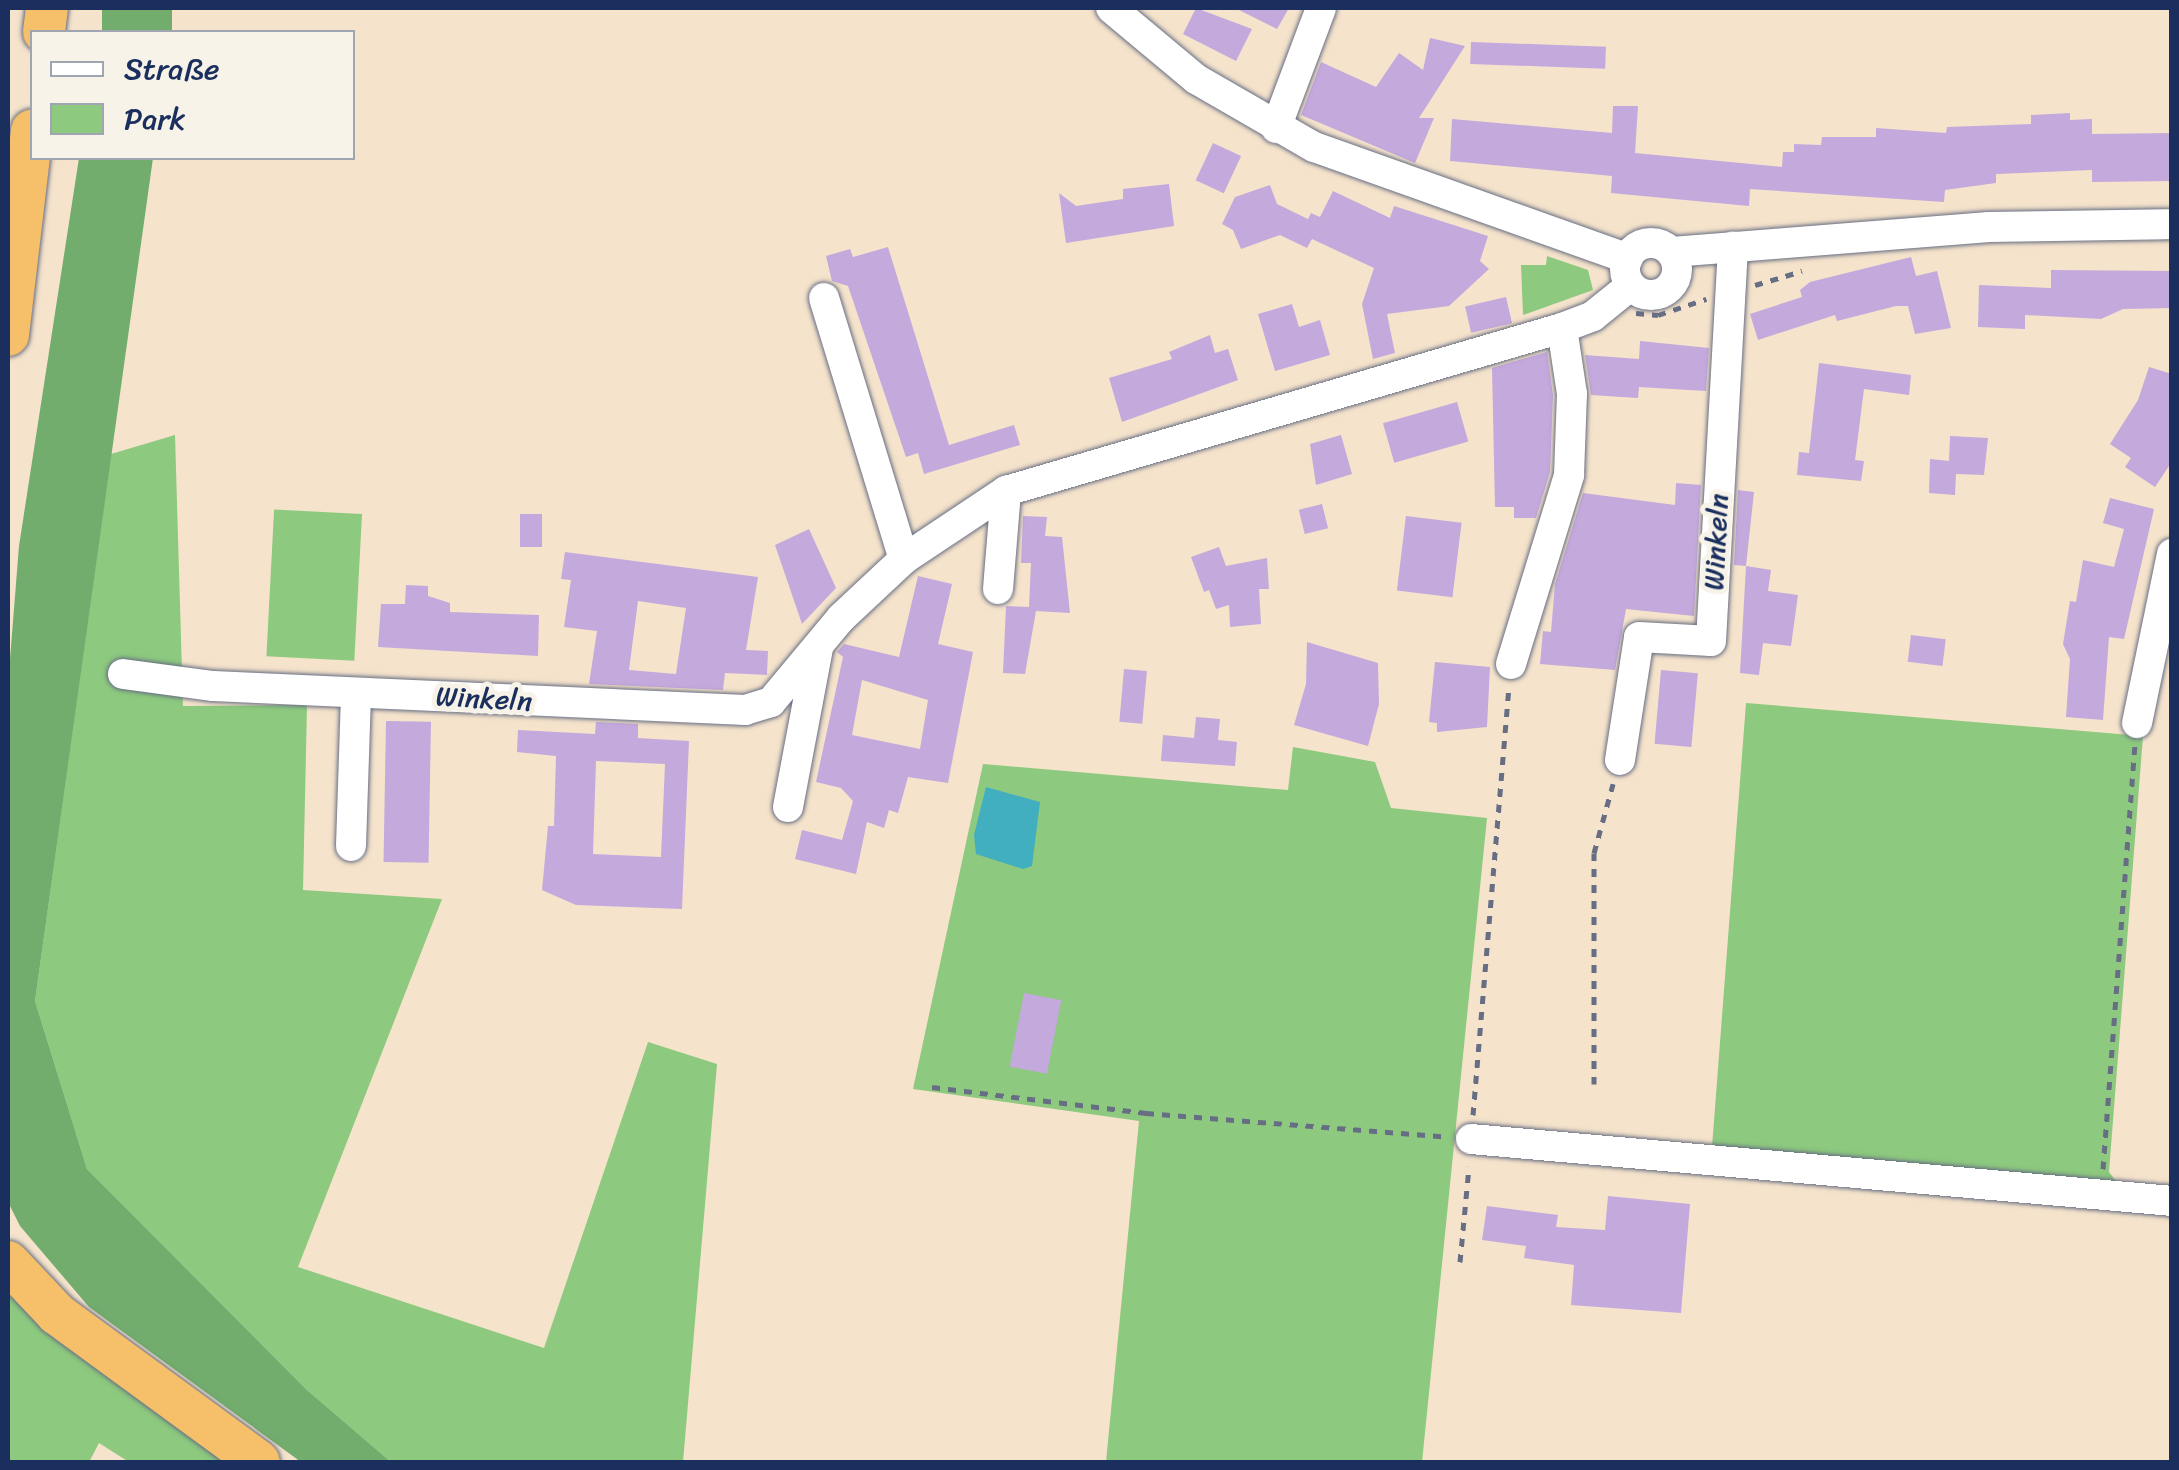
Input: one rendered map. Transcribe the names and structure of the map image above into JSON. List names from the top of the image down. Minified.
{"streets":{"street":["Winkeln"]},"legend":["Straße","Park"]}
